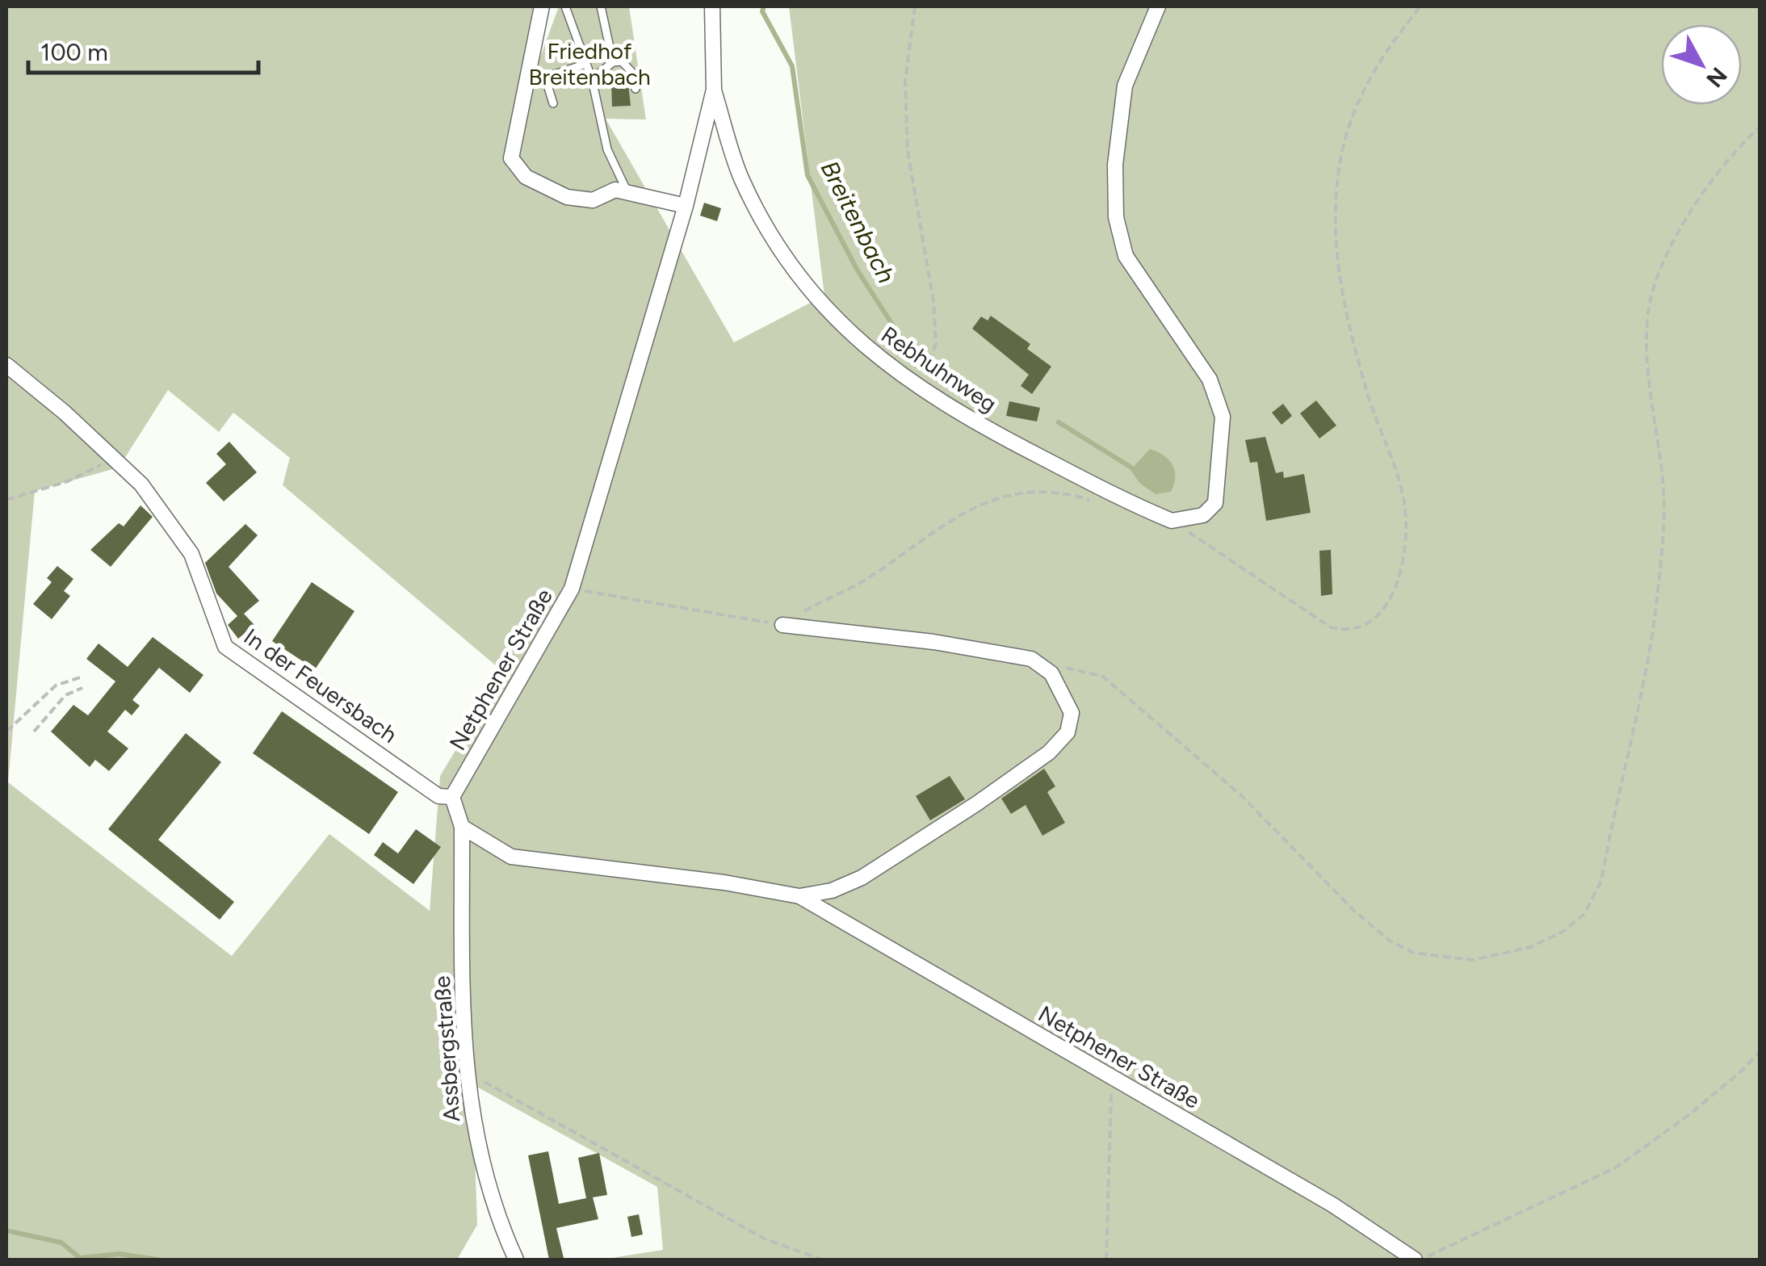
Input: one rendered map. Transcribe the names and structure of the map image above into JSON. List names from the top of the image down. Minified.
{"streets":{"street":["Rebhuhnweg","Netphener Straße","In der Feuersbach","Assbergstraße"]},"crossings":[["Rebhuhnweg","Netphener Straße"],["Netphener Straße","In der Feuersbach"],["Netphener Straße","Assbergstraße"]],"water":["Breitenbach"],"parks":["Friedhof Breitenbach"],"scale_bar":"100 m","north":"bottom right"}
